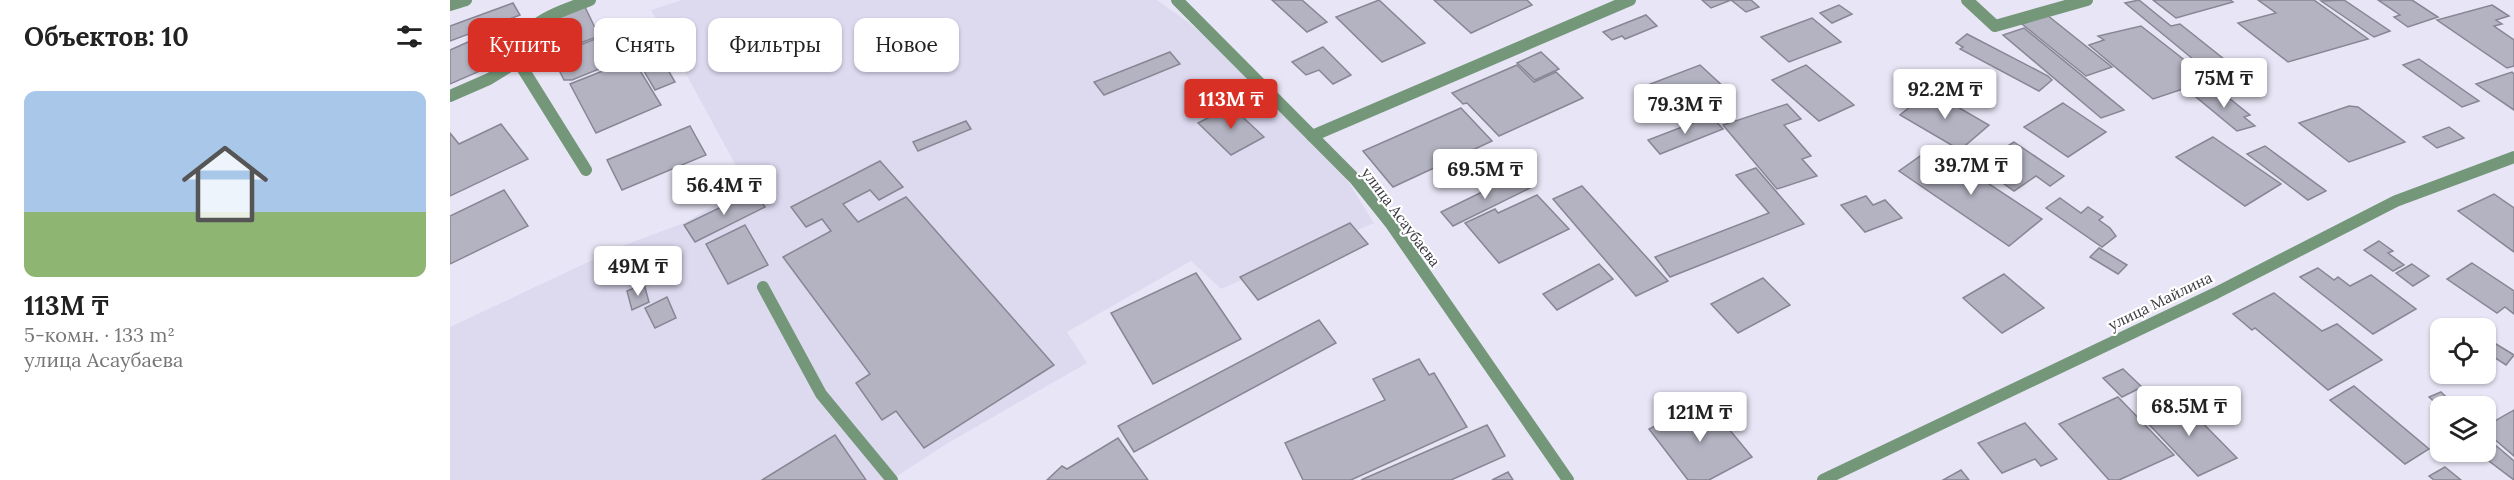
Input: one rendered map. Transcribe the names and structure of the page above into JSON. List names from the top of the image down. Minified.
{"streets":{"street":["улица Асаубаева","улица Майлина"]},"page":{"heading":"Объектов: 10","chip":["Купить","Снять","Фильтры","Новое"],"price":["75M ₸","92.2M ₸","113M ₸","79.3M ₸","39.7M ₸","69.5M ₸","56.4M ₸","49M ₸","68.5M ₸","121M ₸"],"list":[{"name":"113M ₸","note":"5-комн. · 133 m² · улица Асаубаева"}]}}
